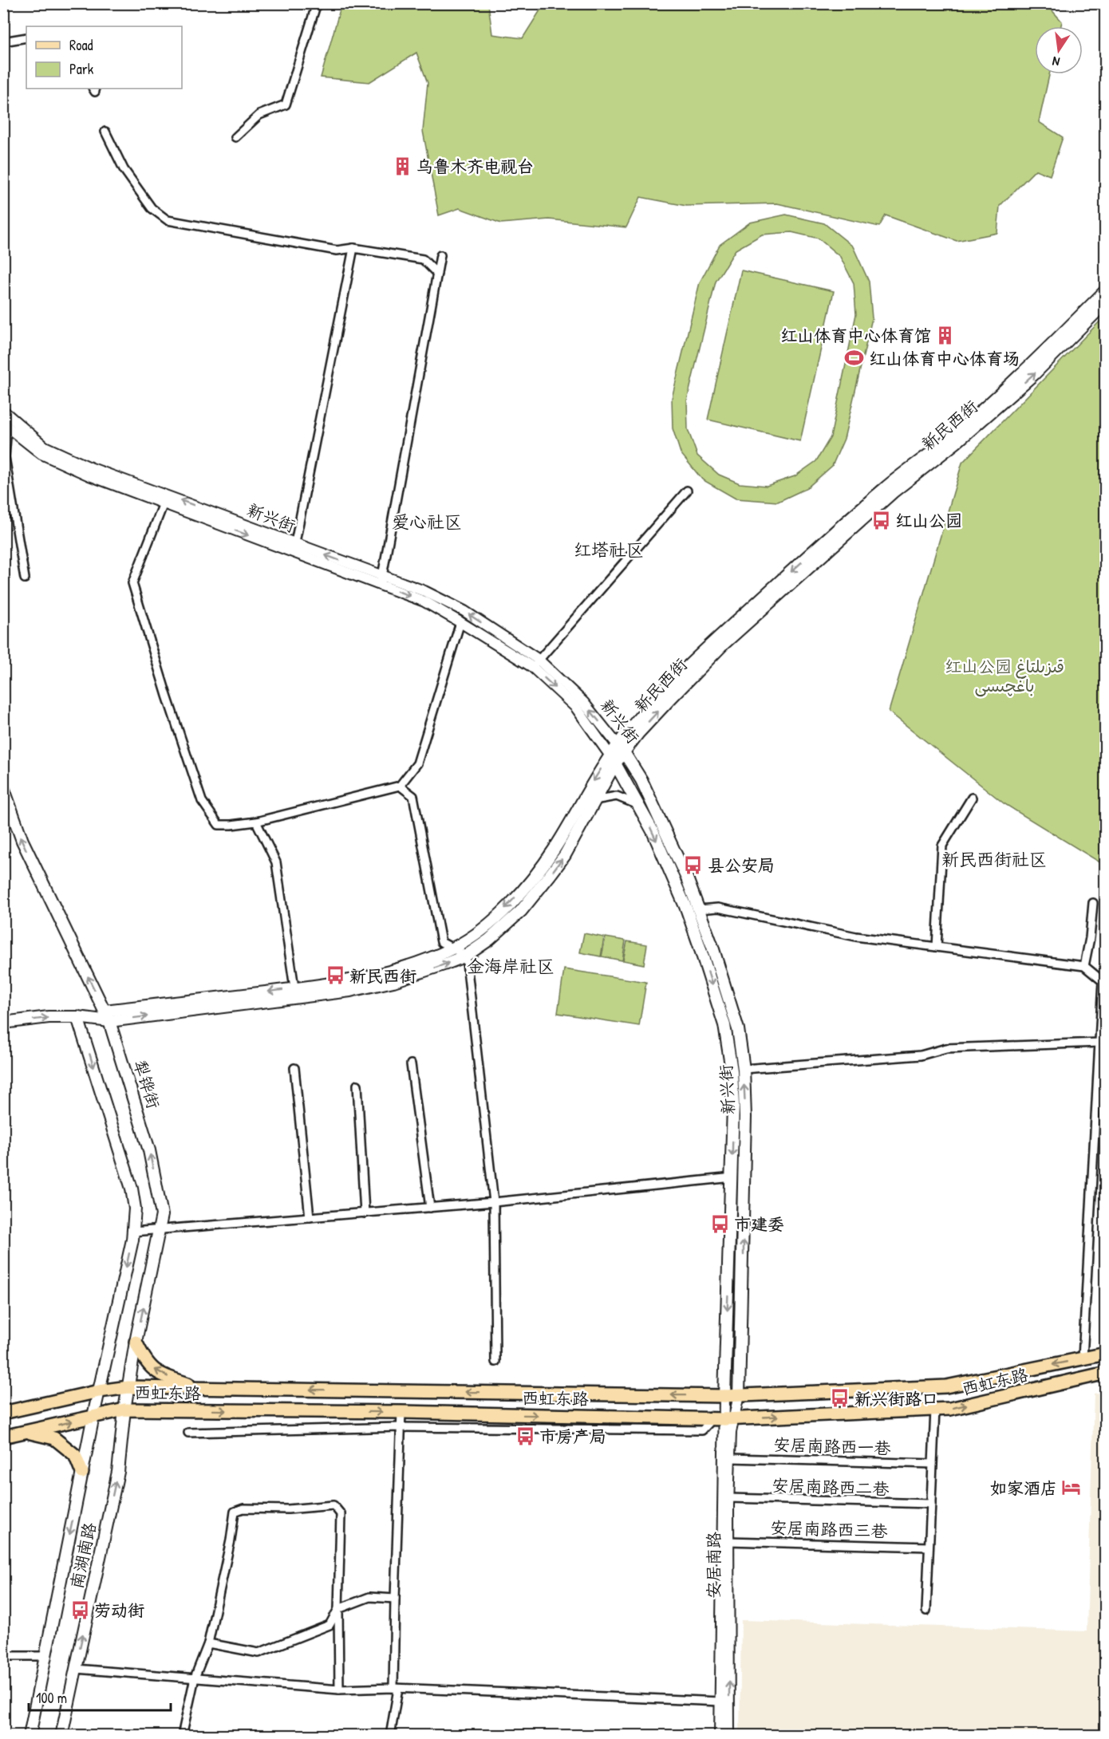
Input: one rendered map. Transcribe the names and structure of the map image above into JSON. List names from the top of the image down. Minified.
{"streets":{"main road":["新民西街","新兴街","犁铧街","西虹东路","南湖南路"],"street":["安居南路西一巷","安居南路西二巷","安居南路西三巷","安居南路"]},"crossings":[["新民西街","新兴街"],["新民西街","犁铧街"],["新兴街","西虹东路"],["新兴街","安居南路"],["犁铧街","西虹东路"],["犁铧街","南湖南路"],["西虹东路","南湖南路"],["西虹东路","安居南路"],["安居南路西一巷","安居南路"],["安居南路西二巷","安居南路"],["安居南路西三巷","安居南路"]],"districts":["爱心社区","红塔社区","新民西街社区","金海岸社区"],"parks":["红山公园 قىزىلتاغ باغچىسى"],"places":{"building":["乌鲁木齐电视台","红山体育中心体育馆"],"sports":["红山体育中心体育场"],"bus stop":["红山公园","县公安局","新民西街","市建委","新兴街路口","市房产局","劳动街"],"hotel":["如家酒店"]},"legend":["Road","Park"],"scale_bar":"100 m","north":"bottom"}
